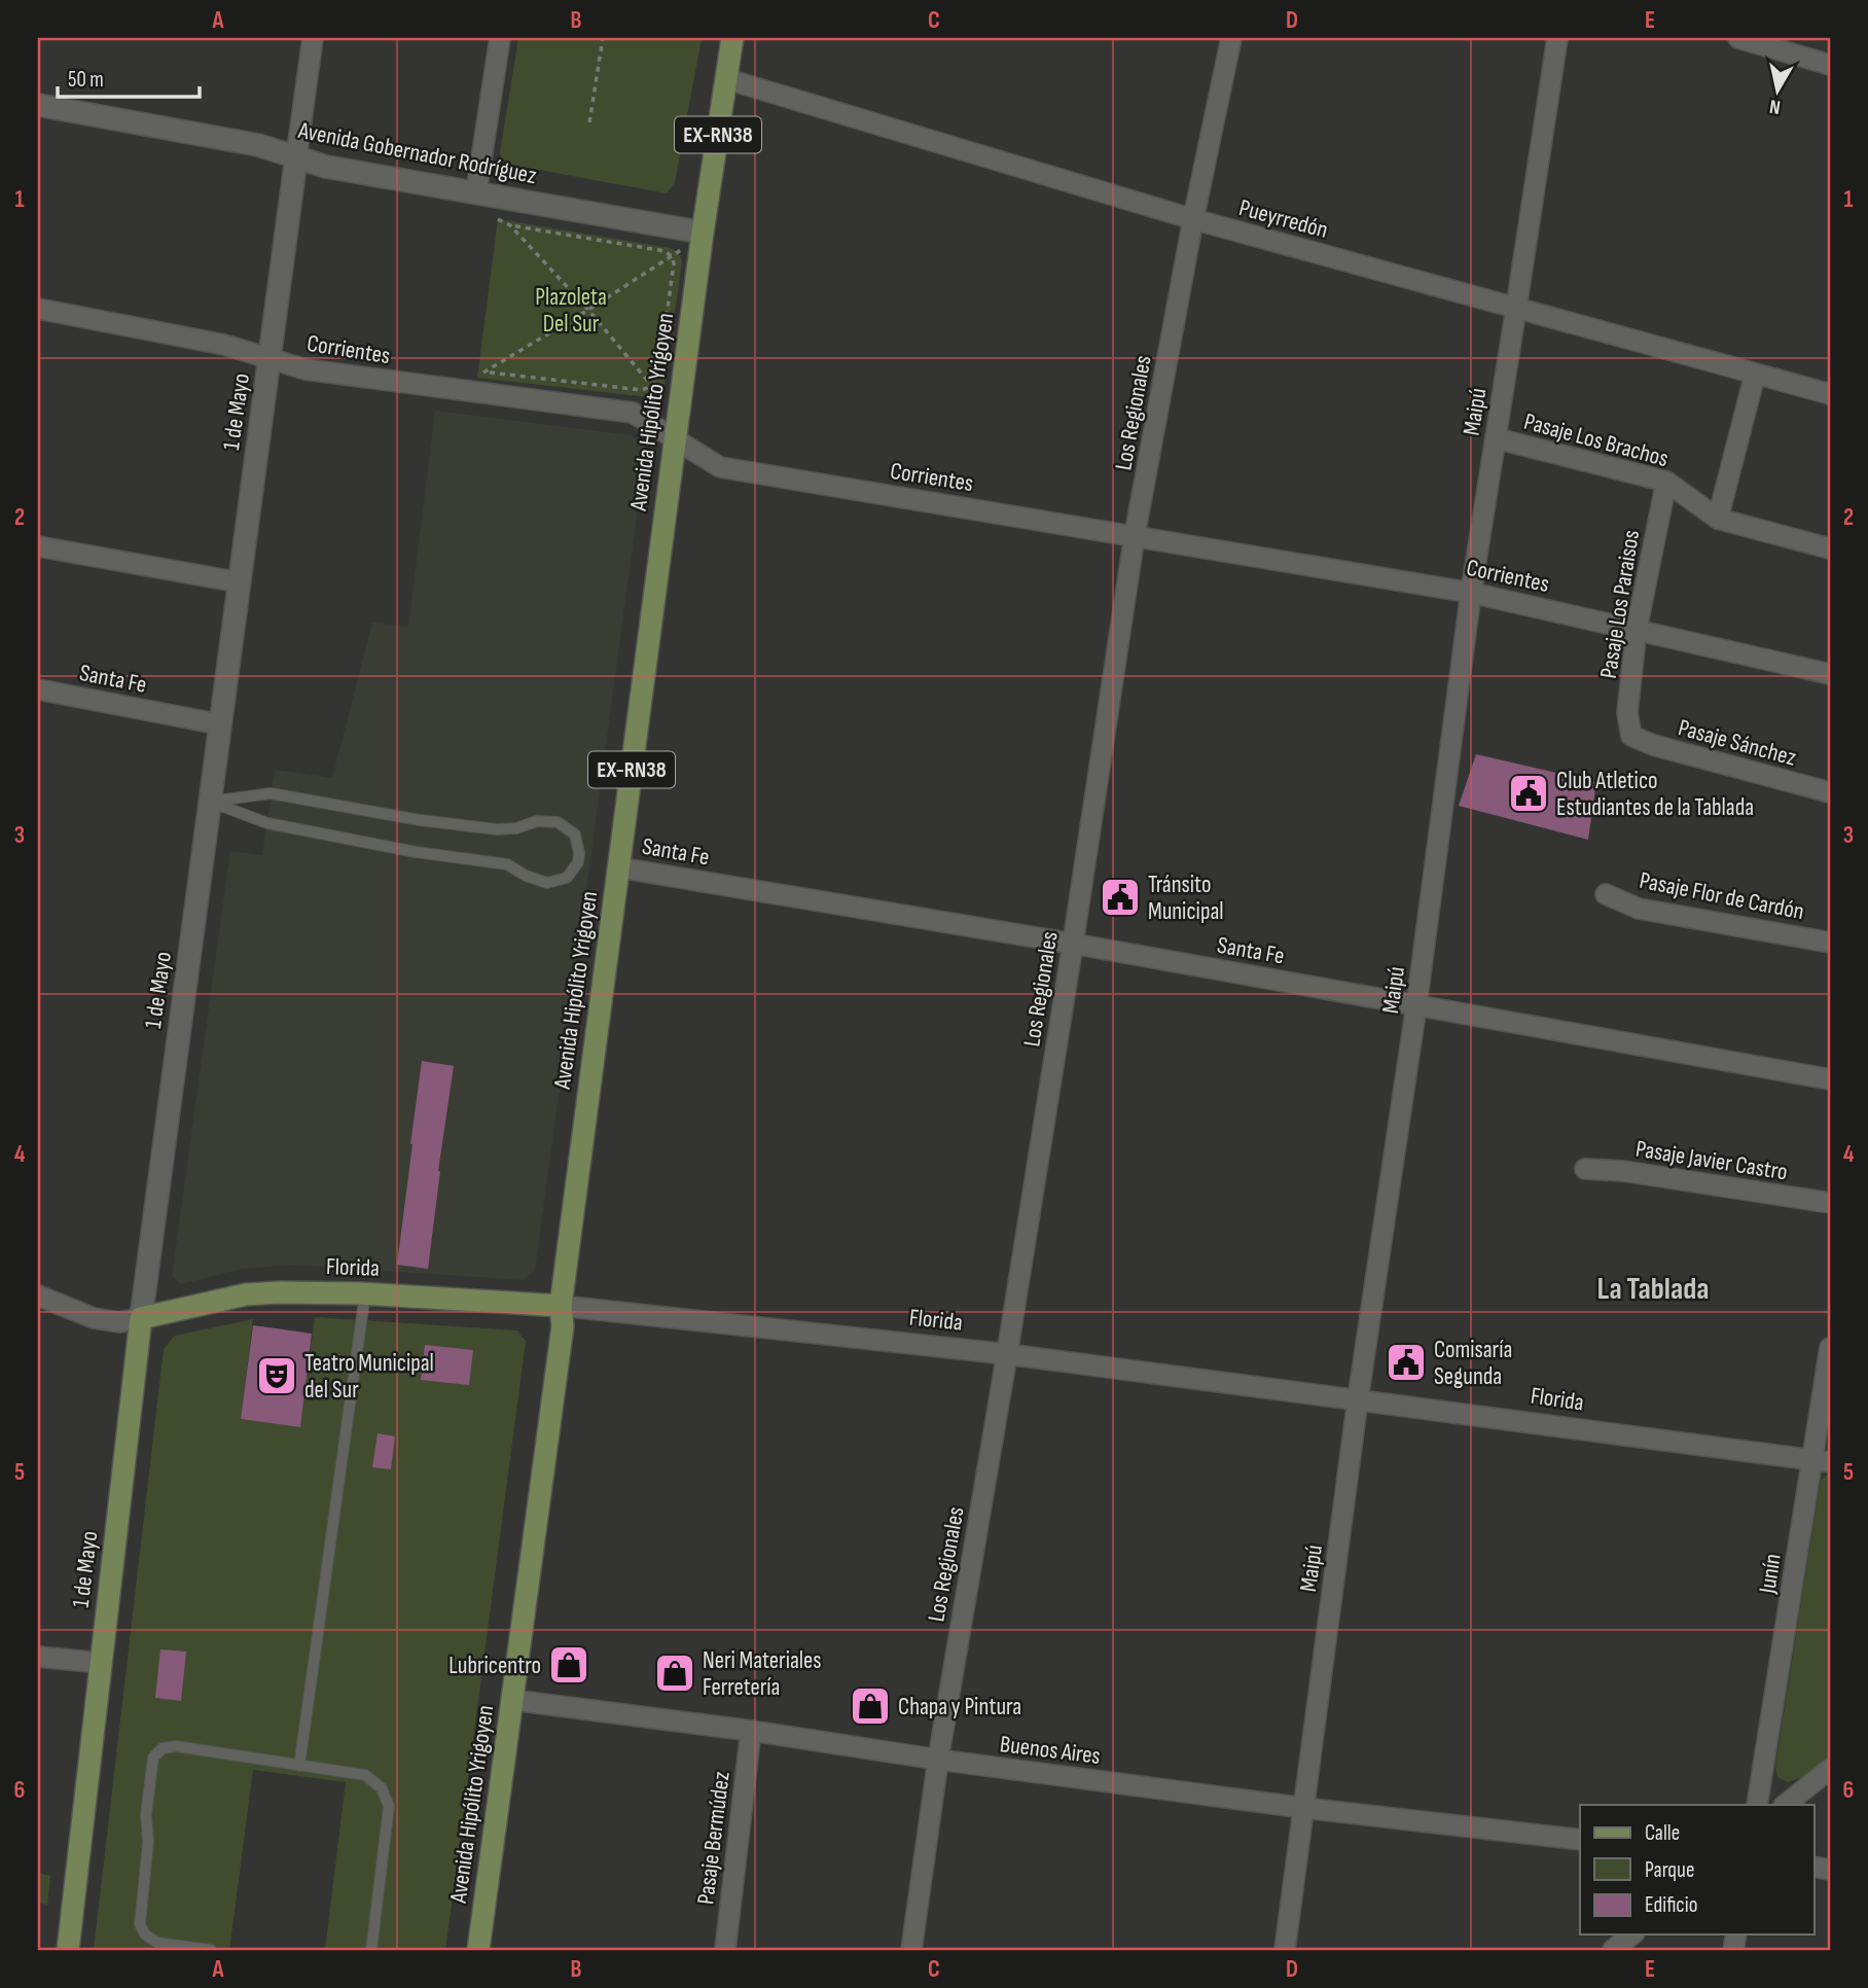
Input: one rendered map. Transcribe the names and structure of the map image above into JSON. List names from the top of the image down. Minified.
{"streets":{"main road":["EX-RN38","1 de Mayo","Avenida Hipólito Yrigoyen","Florida"],"street":["Avenida Gobernador Rodríguez","Pueyrredón","Corrientes","Maipú","Los Regionales","Pasaje Los Brachos","Pasaje Los Paraisos","Santa Fe","Pasaje Sánchez","Pasaje Flor de Cardón","Pasaje Javier Castro","Junín","Buenos Aires","Pasaje Bermúdez"]},"crossings":[["Avenida Gobernador Rodríguez","1 de Mayo"],["Avenida Gobernador Rodríguez","Avenida Hipólito Yrigoyen"],["Pueyrredón","Avenida Hipólito Yrigoyen"],["Pueyrredón","Maipú"],["Pueyrredón","Los Regionales"],["Corrientes","1 de Mayo"],["Corrientes","Avenida Hipólito Yrigoyen"],["Corrientes","Maipú"],["Corrientes","Los Regionales"],["Corrientes","Pasaje Los Paraisos"],["1 de Mayo","Santa Fe"],["1 de Mayo","Florida"],["Avenida Hipólito Yrigoyen","Santa Fe"],["Avenida Hipólito Yrigoyen","Florida"],["Avenida Hipólito Yrigoyen","Buenos Aires"],["Maipú","Pasaje Los Brachos"],["Maipú","Santa Fe"],["Maipú","Florida"],["Maipú","Buenos Aires"],["Los Regionales","Santa Fe"],["Los Regionales","Florida"],["Los Regionales","Buenos Aires"],["Pasaje Los Brachos","Pasaje Los Paraisos"],["Pasaje Los Paraisos","Pasaje Sánchez"],["Florida","Junín"],["Buenos Aires","Pasaje Bermúdez"]],"districts":["La Tablada"],"parks":["Plazoleta Del Sur"],"places":{"public building":["Club Atletico Estudiantes de la Tablada","Tránsito Municipal","Comisaría Segunda"],"theatre":["Teatro Municipal del Sur"],"shop":["Lubricentro","Neri Materiales Ferretería","Chapa y Pintura"]},"legend":["Calle","Parque","Edificio"],"scale_bar":"50 m","north":"bottom","grid":{"columns":["A","B","C","D","E"],"rows":["1","2","3","4","5","6"]}}
